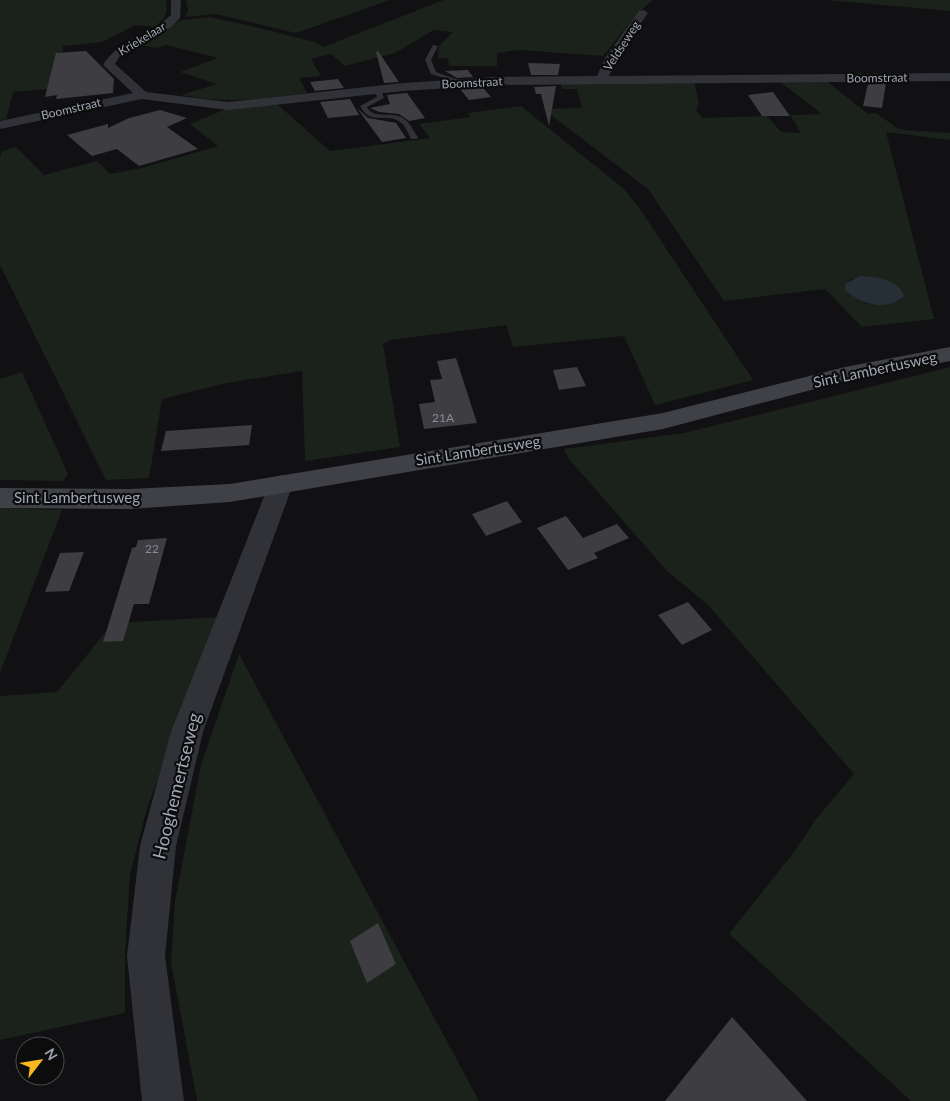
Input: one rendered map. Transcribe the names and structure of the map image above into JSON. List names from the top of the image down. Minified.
{"streets":{"street":["Kriekelaar","Veldseweg","Boomstraat","Sint Lambertusweg","Hooghemertseweg"]},"crossings":[["Kriekelaar","Boomstraat"],["Veldseweg","Boomstraat"],["Sint Lambertusweg","Hooghemertseweg"]],"house_numbers":["21A","22"],"north":"top right"}
